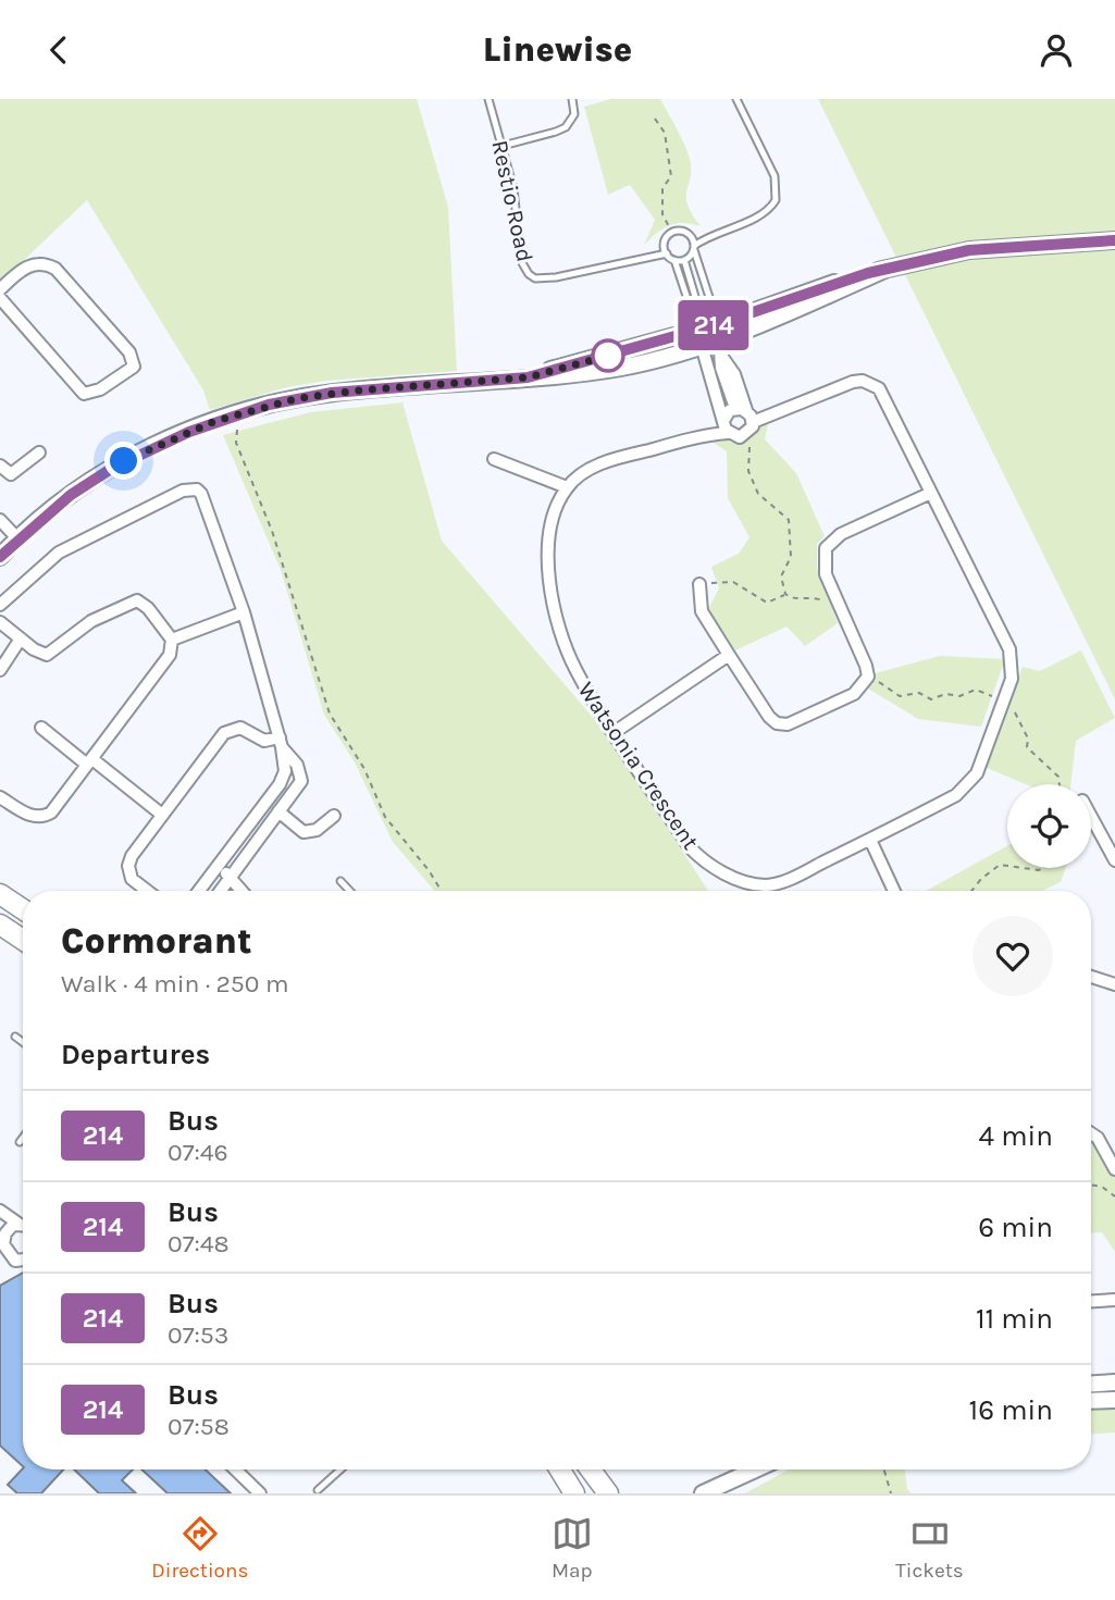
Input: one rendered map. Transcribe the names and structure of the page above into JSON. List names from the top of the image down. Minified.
{"streets":{"street":["Watsonia Crescent"],"lane":["Restio Road"]},"lines":["bus line 214"],"page":{"header":"Linewise","on_map":"214","heading":[["Cormorant","Walk · 4 min · 250 m"],"Departures"],"list":[{"mark":"214","name":"Bus","note":"07:46","value":"4 min"},{"mark":"214","name":"Bus","note":"07:48","value":"6 min"},{"mark":"214","name":"Bus","note":"07:53","value":"11 min"},{"mark":"214","name":"Bus","note":"07:58","value":"16 min"}],"tabs":["Directions","Map","Tickets"]}}
